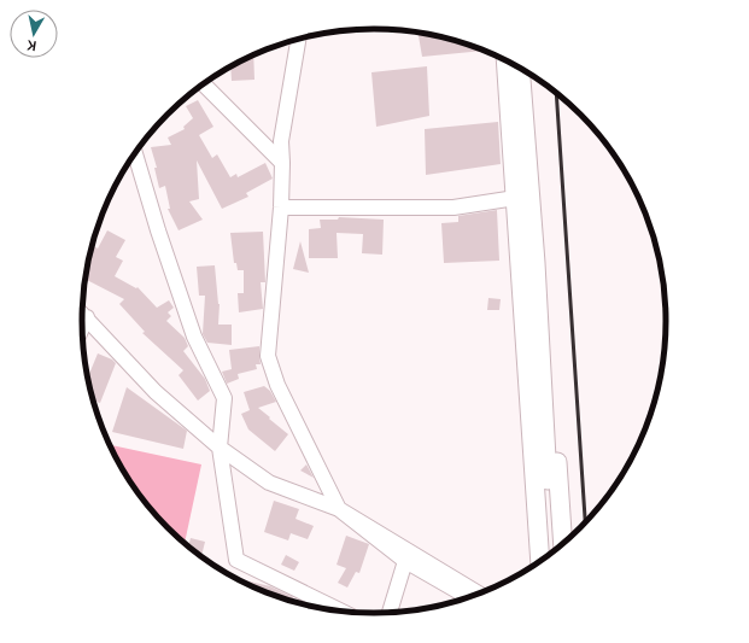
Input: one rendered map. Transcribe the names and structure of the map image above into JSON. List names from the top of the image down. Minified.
{"north":"bottom"}
